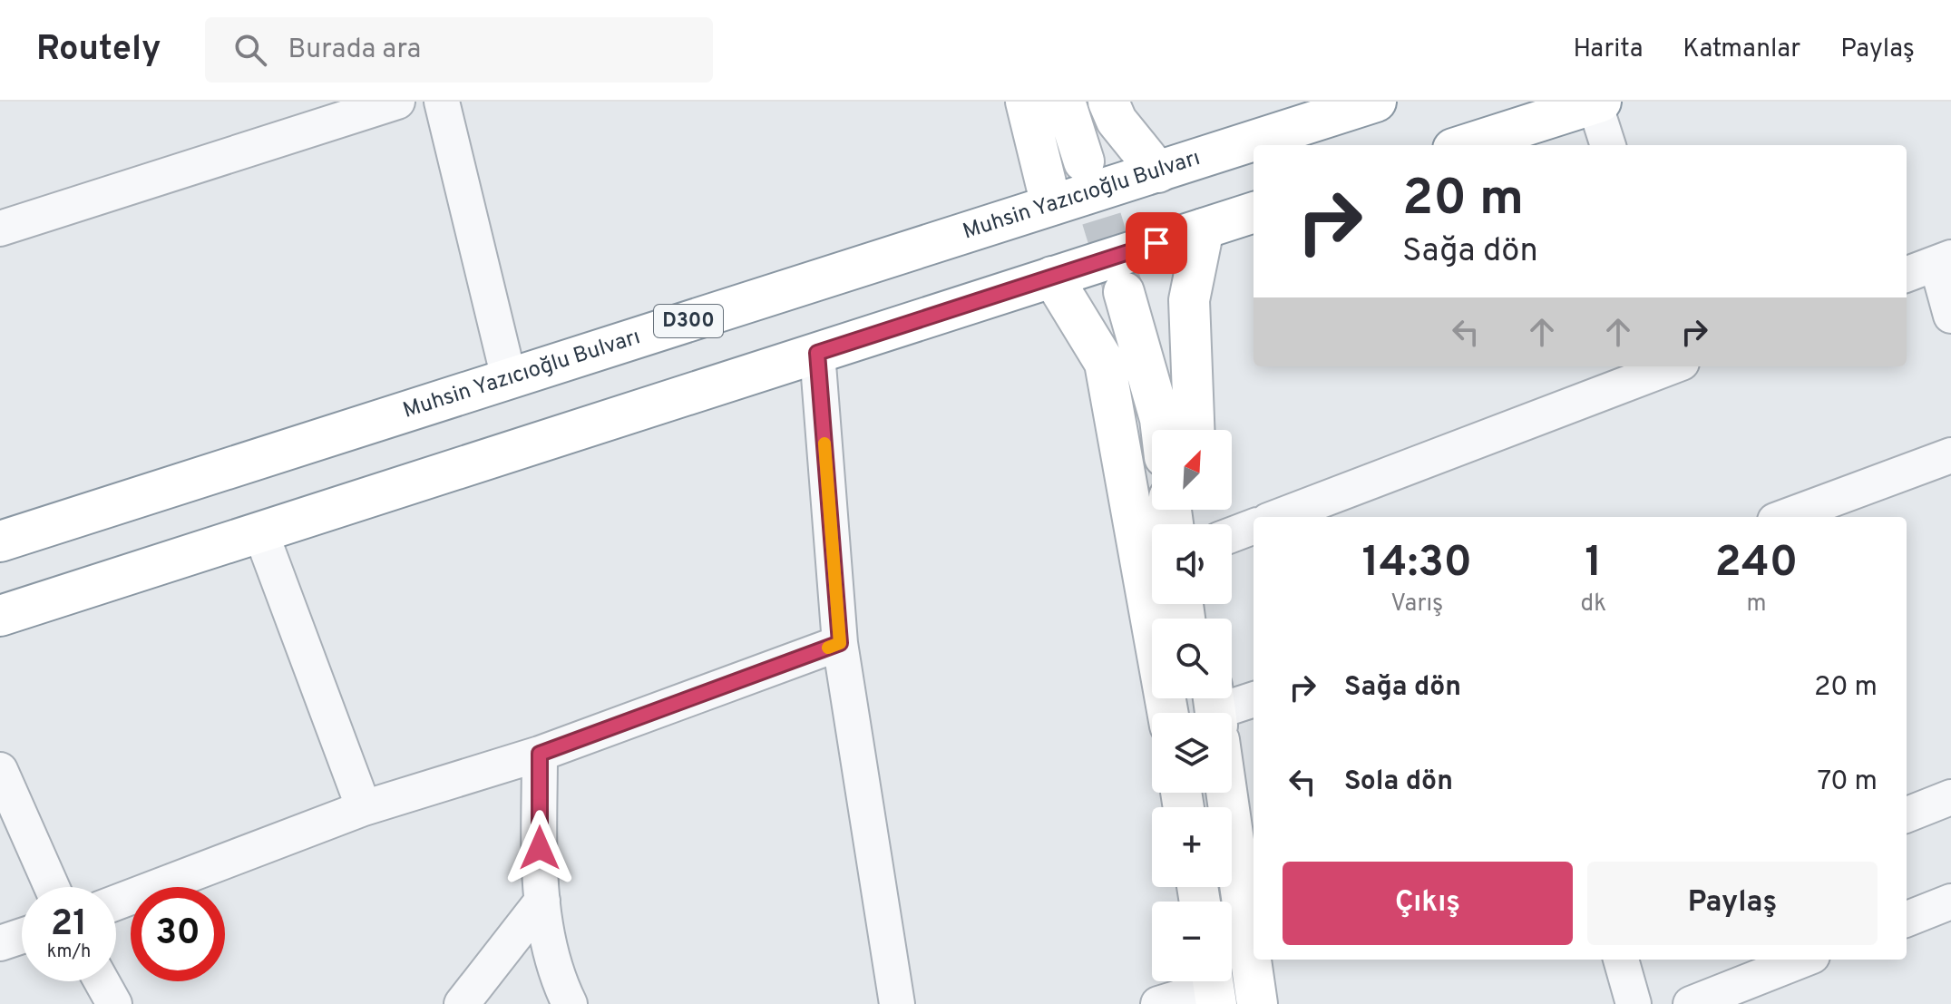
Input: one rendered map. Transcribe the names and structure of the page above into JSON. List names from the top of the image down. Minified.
{"streets":{"main road":["Muhsin Yazıcıoğlu Bulvarı","D300"]},"north":"top right","page":{"header":"Routely","search":"Burada ara","nav":["Harita","Katmanlar","Paylaş"],"turn":["20 m","Sağa dön"],"map_buttons":["+","−"],"eta":["14:30","Varış","1","dk","240","m"],"list":[{"name":"Sağa dön","value":"20 m"},{"name":"Sola dön","value":"70 m"}],"buttons":["Çıkış","Paylaş"],"speed":"21 km/h","limit":"30"}}
